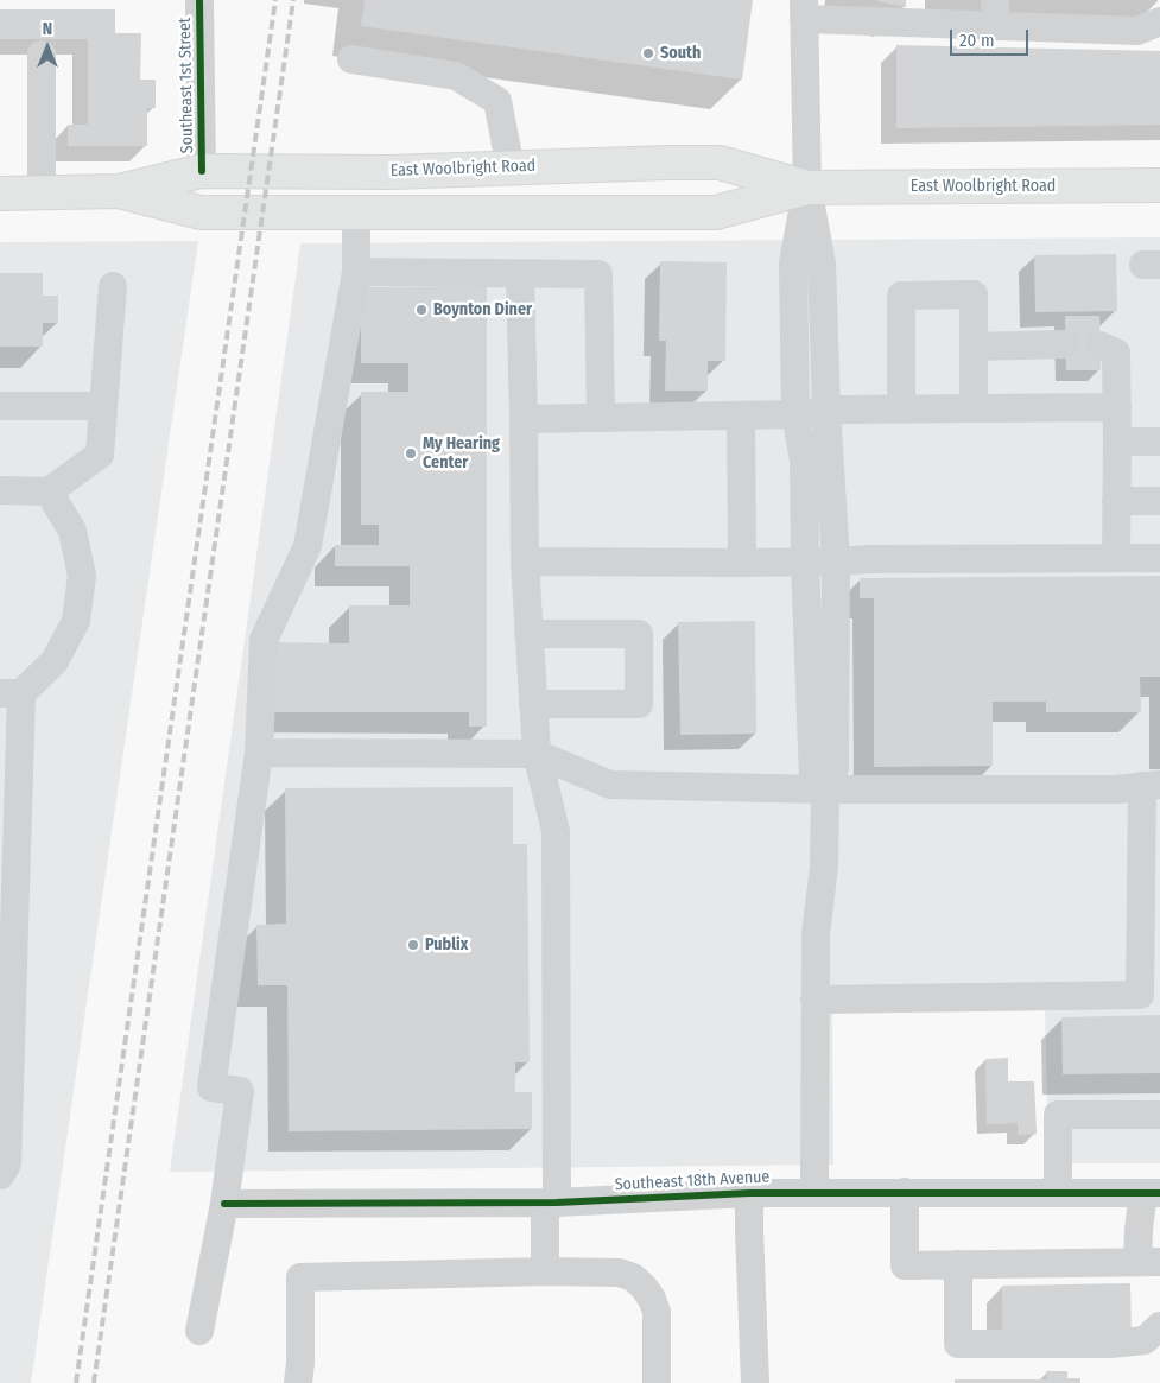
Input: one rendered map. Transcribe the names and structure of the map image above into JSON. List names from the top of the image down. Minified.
{"streets":{"main road":["East Woolbright Road"],"street":["Southeast 1st Street","Southeast 18th Avenue"]},"crossings":[["Southeast 1st Street","East Woolbright Road"]],"places":["South","Boynton Diner","My Hearing Center","Publix"],"scale_bar":"20 m","north":"top"}
